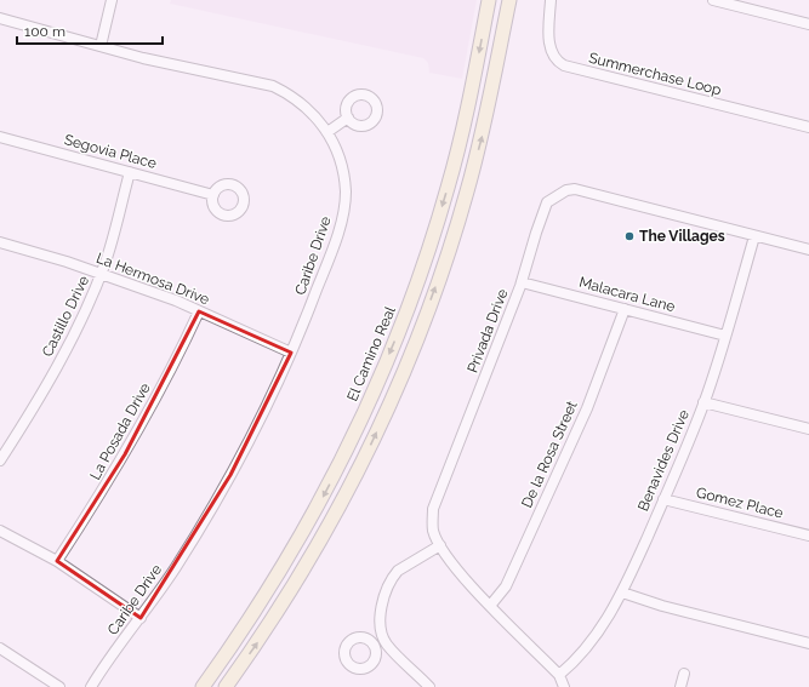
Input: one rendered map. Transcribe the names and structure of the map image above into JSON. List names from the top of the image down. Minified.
{"streets":{"main road":["El Camino Real"],"street":["Summerchase Loop","Segovia Place","Caribe Drive","La Hermosa Drive","Malacara Lane","Castillo Drive","Privada Drive","La Posada Drive","De la Rosa Street","Benavides Drive","Gomez Place"]},"crossings":[["Segovia Place","Castillo Drive"],["Caribe Drive","La Hermosa Drive"],["La Hermosa Drive","Castillo Drive"],["La Hermosa Drive","La Posada Drive"],["Malacara Lane","Privada Drive"],["Malacara Lane","De la Rosa Street"],["Malacara Lane","Benavides Drive"],["Privada Drive","De la Rosa Street"],["Privada Drive","Benavides Drive"],["Benavides Drive","Gomez Place"]],"places":["The Villages"],"scale_bar":"100 m"}
